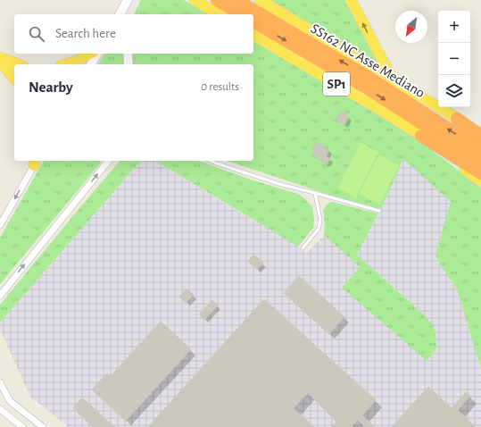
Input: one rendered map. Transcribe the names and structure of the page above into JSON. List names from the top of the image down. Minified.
{"streets":{"highway":["SS162 NC Asse Mediano"],"main road":["SP1"]},"north":"bottom left","page":{"map_buttons":["+","−"],"search":"Search here","heading":["Nearby","0 results"]}}
